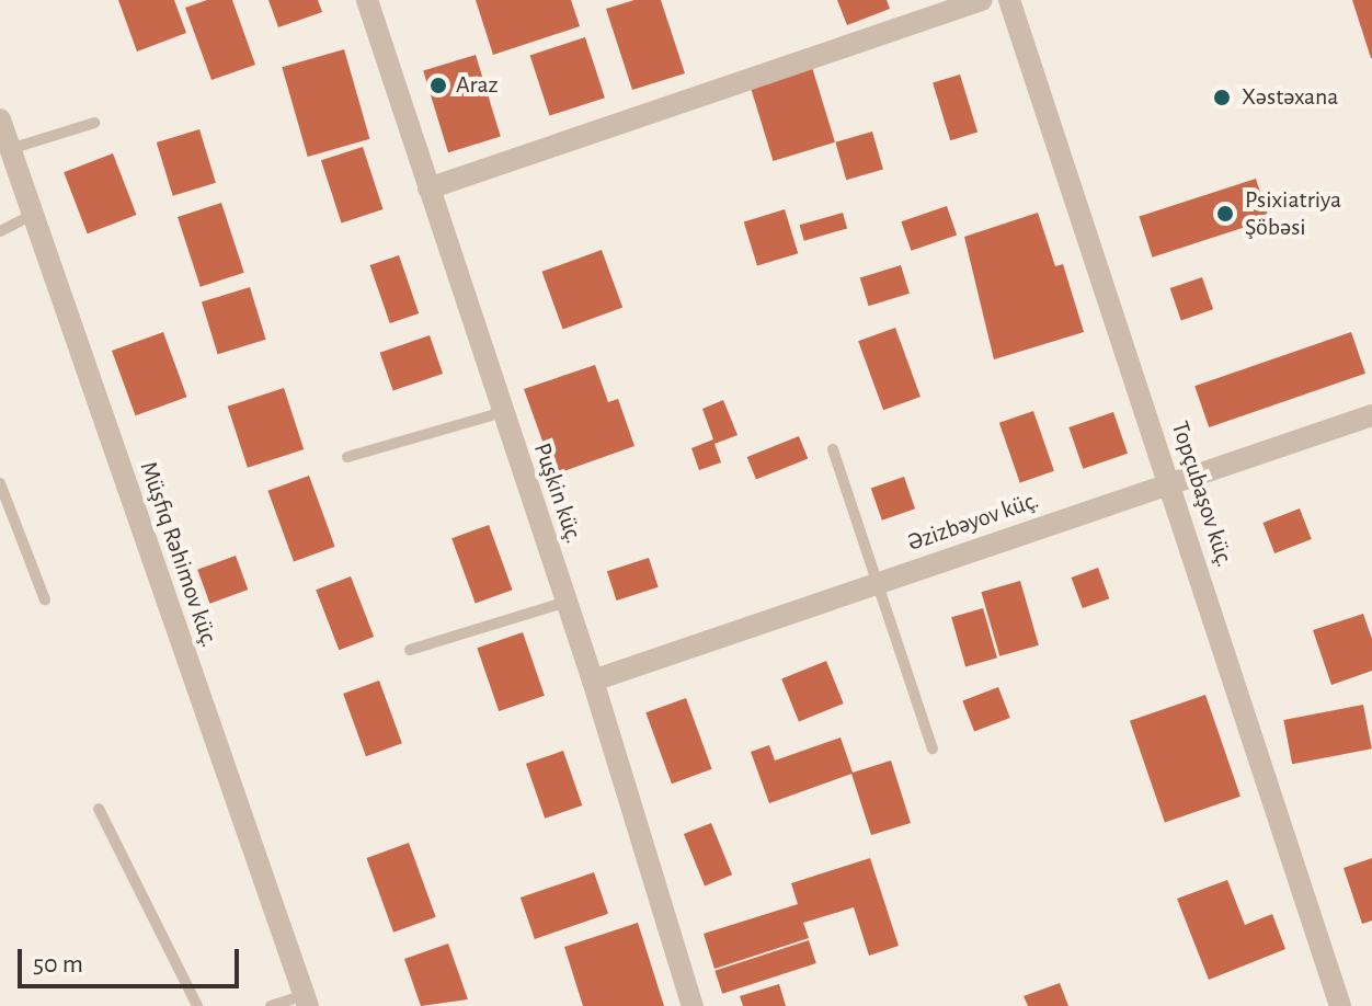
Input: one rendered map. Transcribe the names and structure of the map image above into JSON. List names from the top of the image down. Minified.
{"streets":{"street":["Puşkin küç.","Topçubaşov küç.","Əzizbəyov küç.","Müşfiq Rəhimov küç."]},"crossings":[["Puşkin küç.","Əzizbəyov küç."],["Topçubaşov küç.","Əzizbəyov küç."]],"places":["Araz","Xəstəxana","Psixiatriya Şöbəsi"],"scale_bar":"50 m"}
